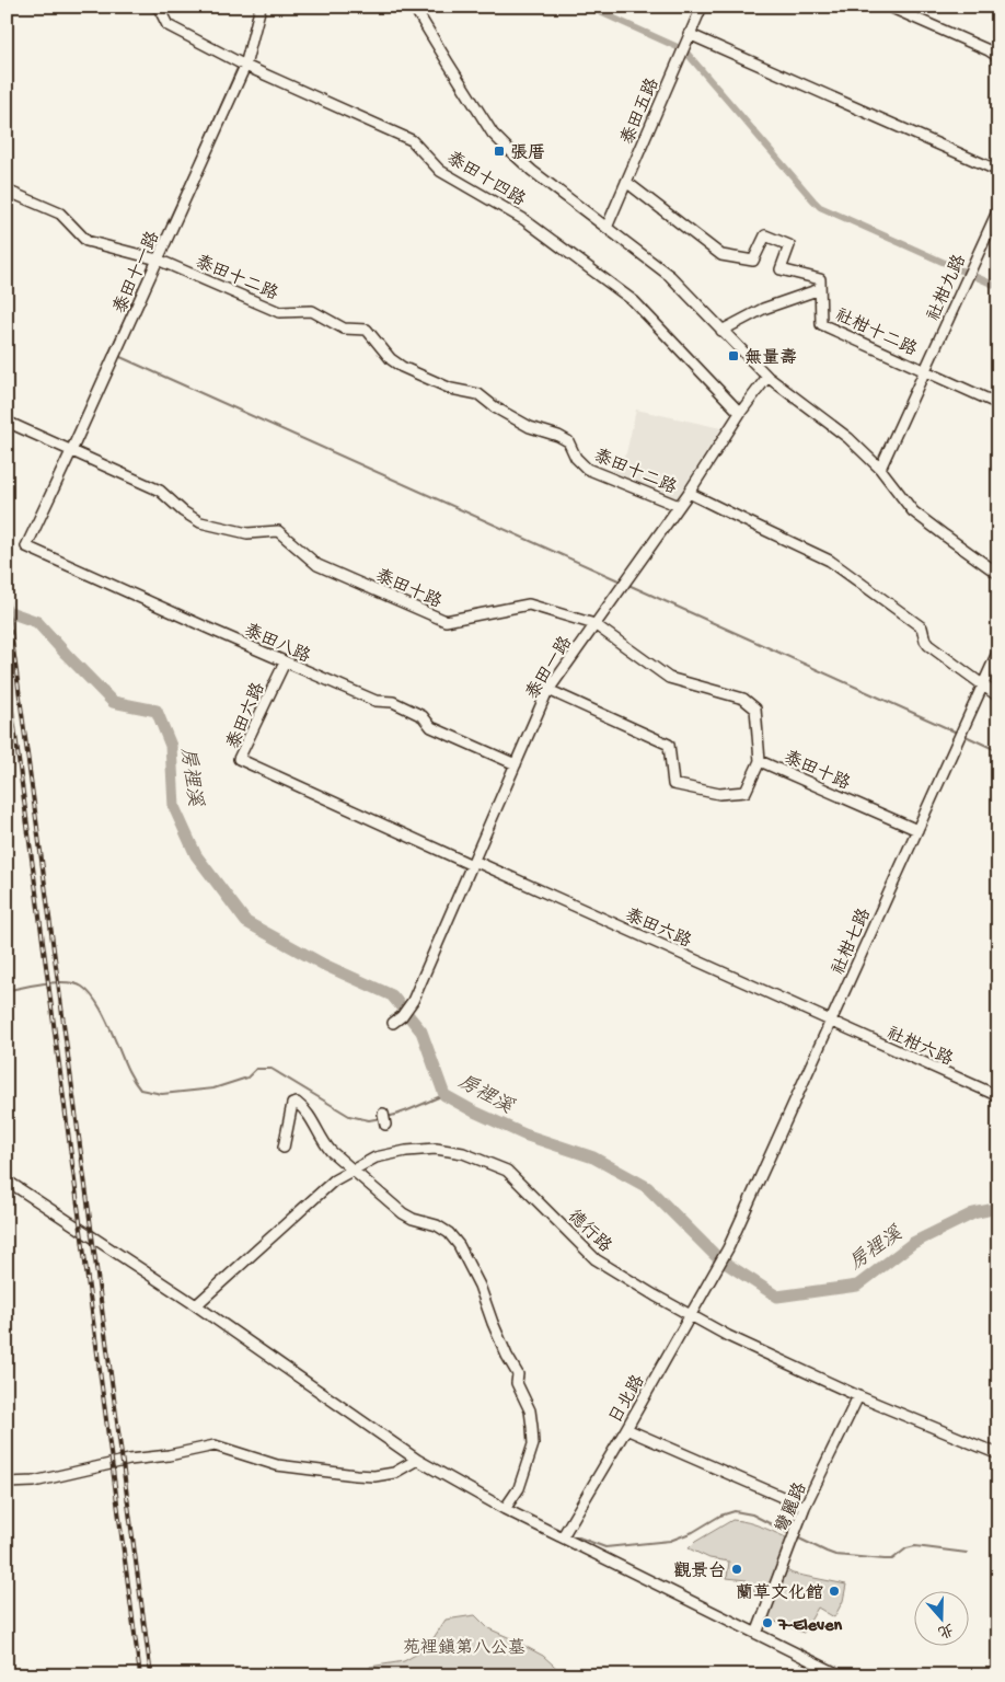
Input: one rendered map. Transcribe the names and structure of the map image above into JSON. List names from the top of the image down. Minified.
{"streets":{"street":["泰田五路","泰田十四路","泰田十一路","泰田十二路","社柑九路","社柑十二路","泰田十路","泰田八路","泰田一路","泰田六路","社柑七路","社柑六路","德行路","日北路","彎麗路"]},"crossings":[["泰田五路","社柑十二路"],["泰田十四路","泰田十一路"],["泰田十四路","泰田一路"],["泰田十一路","泰田十二路"],["泰田十一路","泰田十路"],["泰田十一路","泰田八路"],["泰田十二路","泰田一路"],["泰田十二路","社柑七路"],["社柑九路","社柑十二路"],["泰田十路","泰田一路"],["泰田十路","社柑七路"],["泰田八路","泰田一路"],["泰田八路","泰田六路"],["泰田一路","泰田六路"],["泰田六路","社柑七路"],["泰田六路","社柑六路"],["社柑七路","社柑六路"],["社柑七路","日北路"],["德行路","日北路"],["德行路","彎麗路"]],"water":["房裡溪"],"parks":["苑裡鎮第八公墓"],"places":{"transit":["張厝","無量壽"],"other":["觀景台","蘭草文化館","7-Eleven"]},"north":"bottom"}
